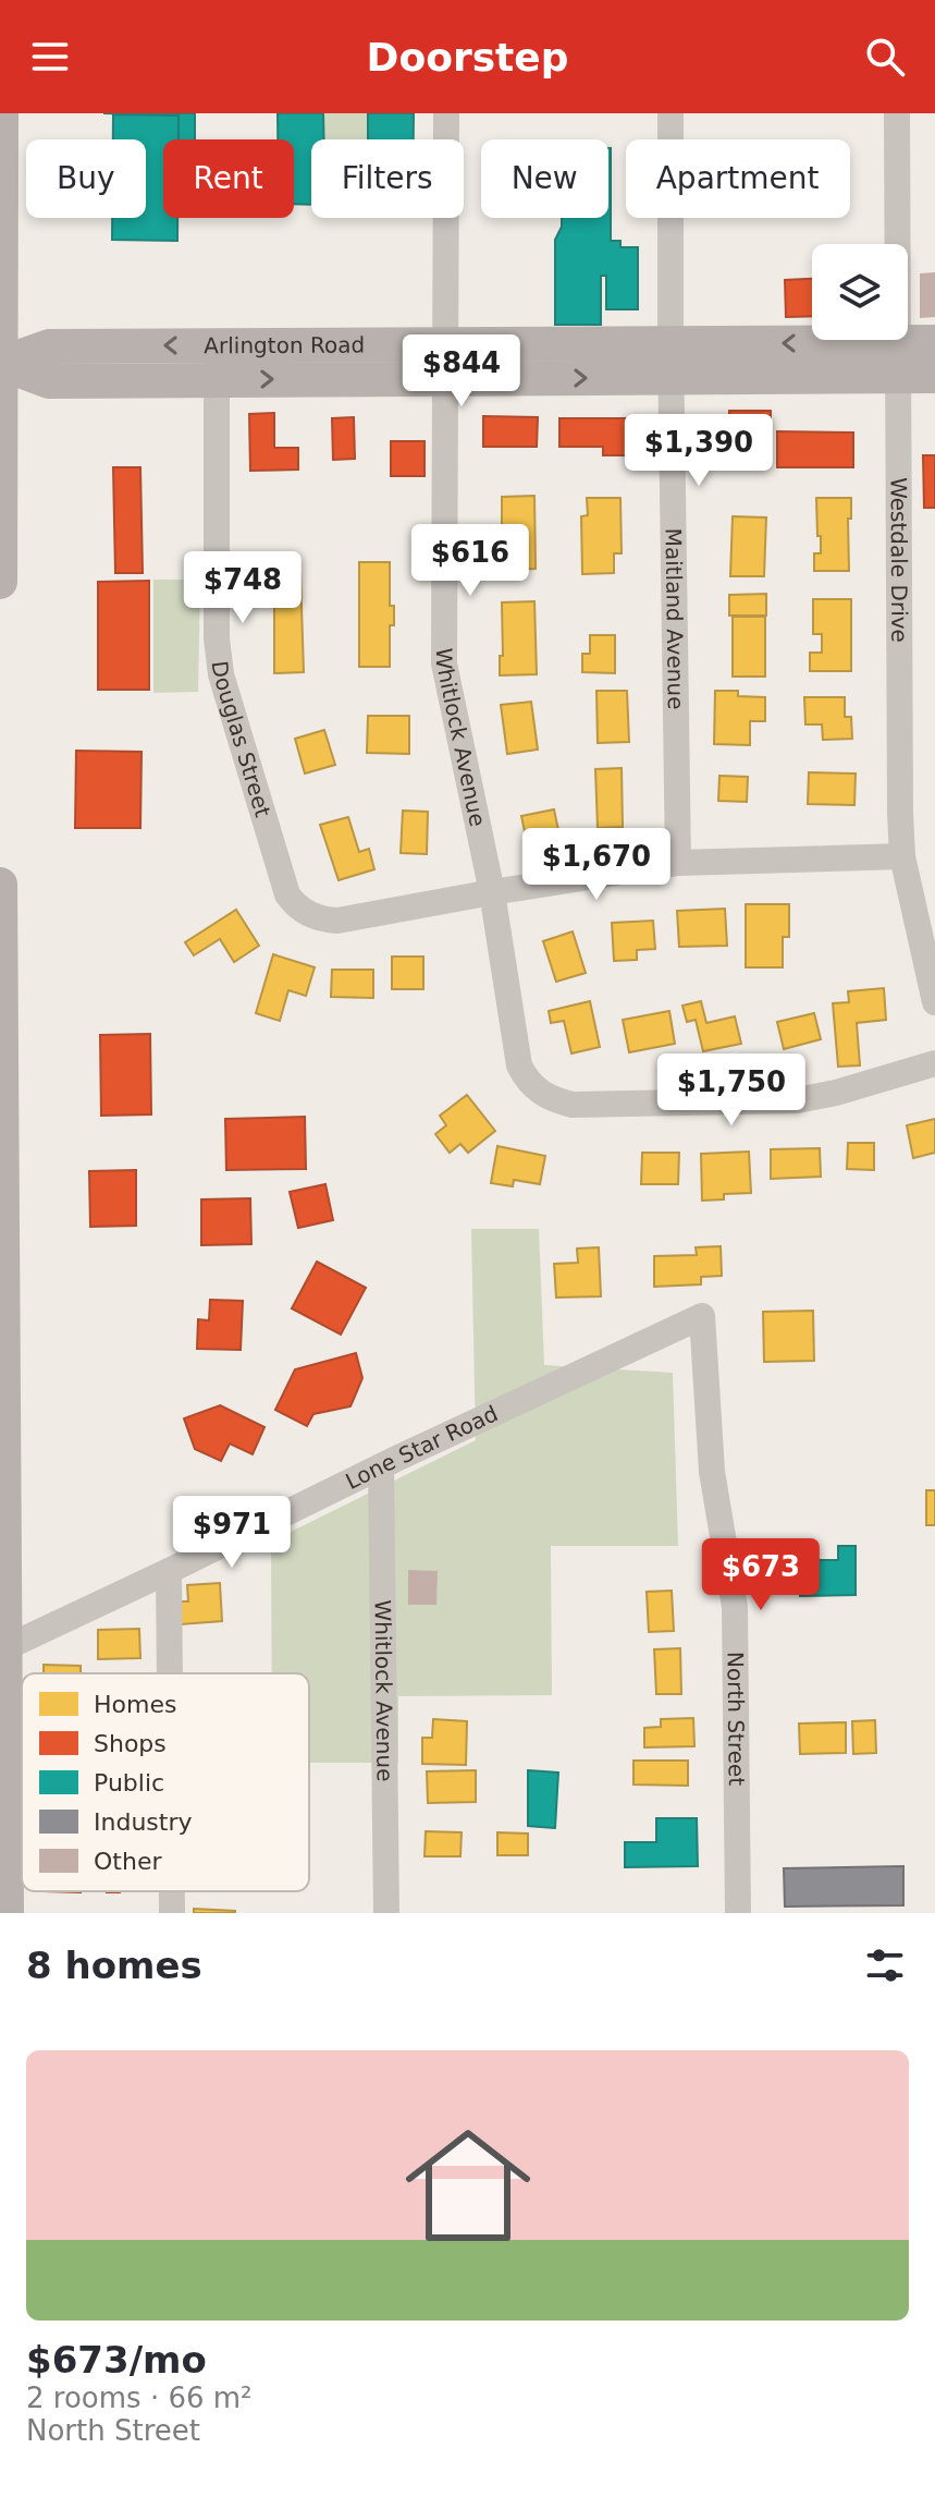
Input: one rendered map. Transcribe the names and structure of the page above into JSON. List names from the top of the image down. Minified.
{"streets":{"main road":["Arlington Road"],"street":["Westdale Drive","Maitland Avenue","Whitlock Avenue","Douglas Street","Lone Star Road","North Street"]},"crossings":[["Arlington Road","Westdale Drive"],["Arlington Road","Maitland Avenue"],["Arlington Road","Whitlock Avenue"],["Arlington Road","Douglas Street"],["Whitlock Avenue","Douglas Street"],["Whitlock Avenue","Lone Star Road"],["Lone Star Road","North Street"]],"legend":["Homes","Shops","Public","Industry","Other"],"page":{"header":"Doorstep","chip":["Buy","Rent","Filters","New","Apartment"],"price":["$844","$1,390","$616","$748","$1,670","$1,750","$971","$673"],"heading":"8 homes","list":[{"name":"$673/mo","note":"2 rooms · 66 m² · North Street"}]}}
